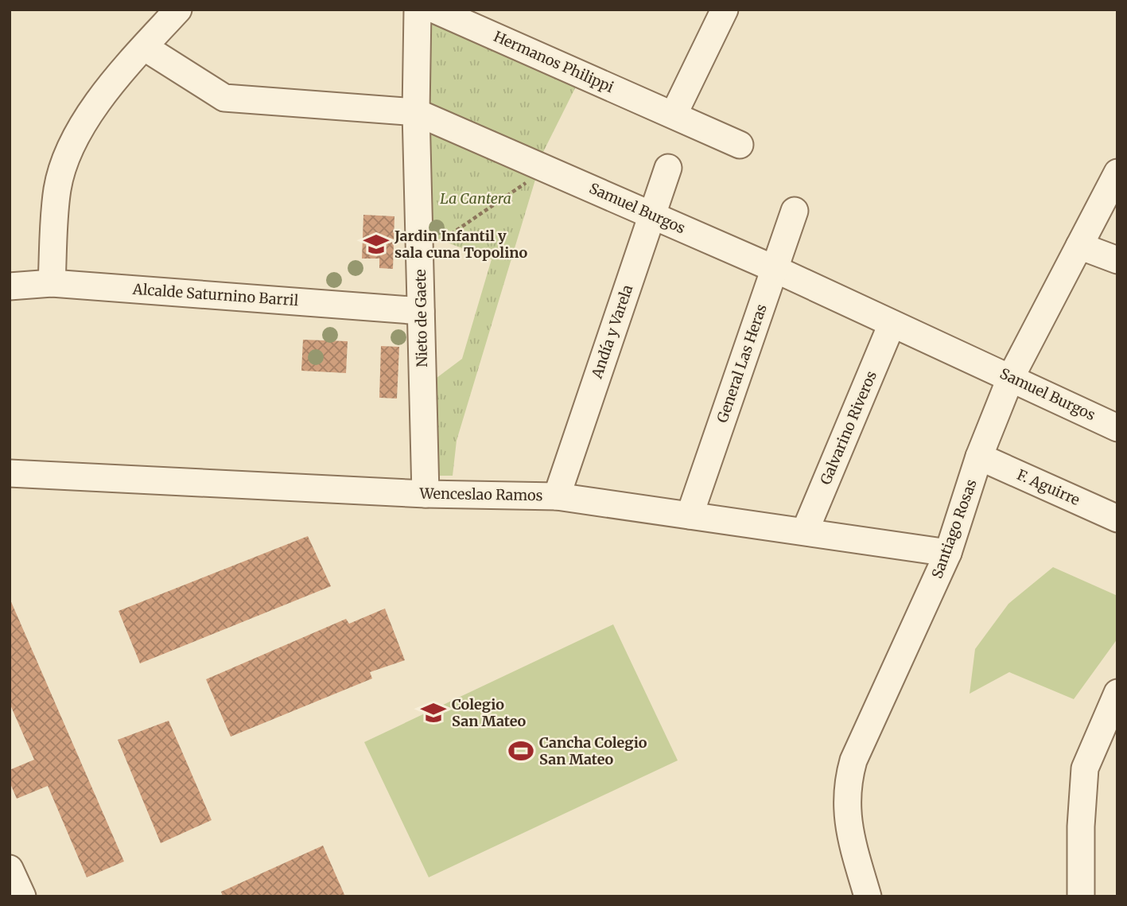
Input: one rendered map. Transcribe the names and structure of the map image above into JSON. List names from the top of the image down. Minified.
{"streets":{"street":["Hermanos Philippi","Samuel Burgos","Alcalde Saturnino Barril","Nieto de Gaete","Andía y Varela","General Las Heras","Galvarino Riveros","F. Aguirre","Wenceslao Ramos","Santiago Rosas"]},"crossings":[["Samuel Burgos","Nieto de Gaete"],["Samuel Burgos","Andía y Varela"],["Samuel Burgos","General Las Heras"],["Samuel Burgos","Galvarino Riveros"],["Samuel Burgos","Santiago Rosas"],["Alcalde Saturnino Barril","Nieto de Gaete"],["Nieto de Gaete","Wenceslao Ramos"],["Andía y Varela","Wenceslao Ramos"],["General Las Heras","Wenceslao Ramos"],["Galvarino Riveros","Wenceslao Ramos"],["F. Aguirre","Santiago Rosas"],["Wenceslao Ramos","Santiago Rosas"]],"parks":["La Cantera"],"places":{"school or university":["Jardin Infantil y sala cuna Topolino","Colegio San Mateo"],"sports":["Cancha Colegio San Mateo"]}}
